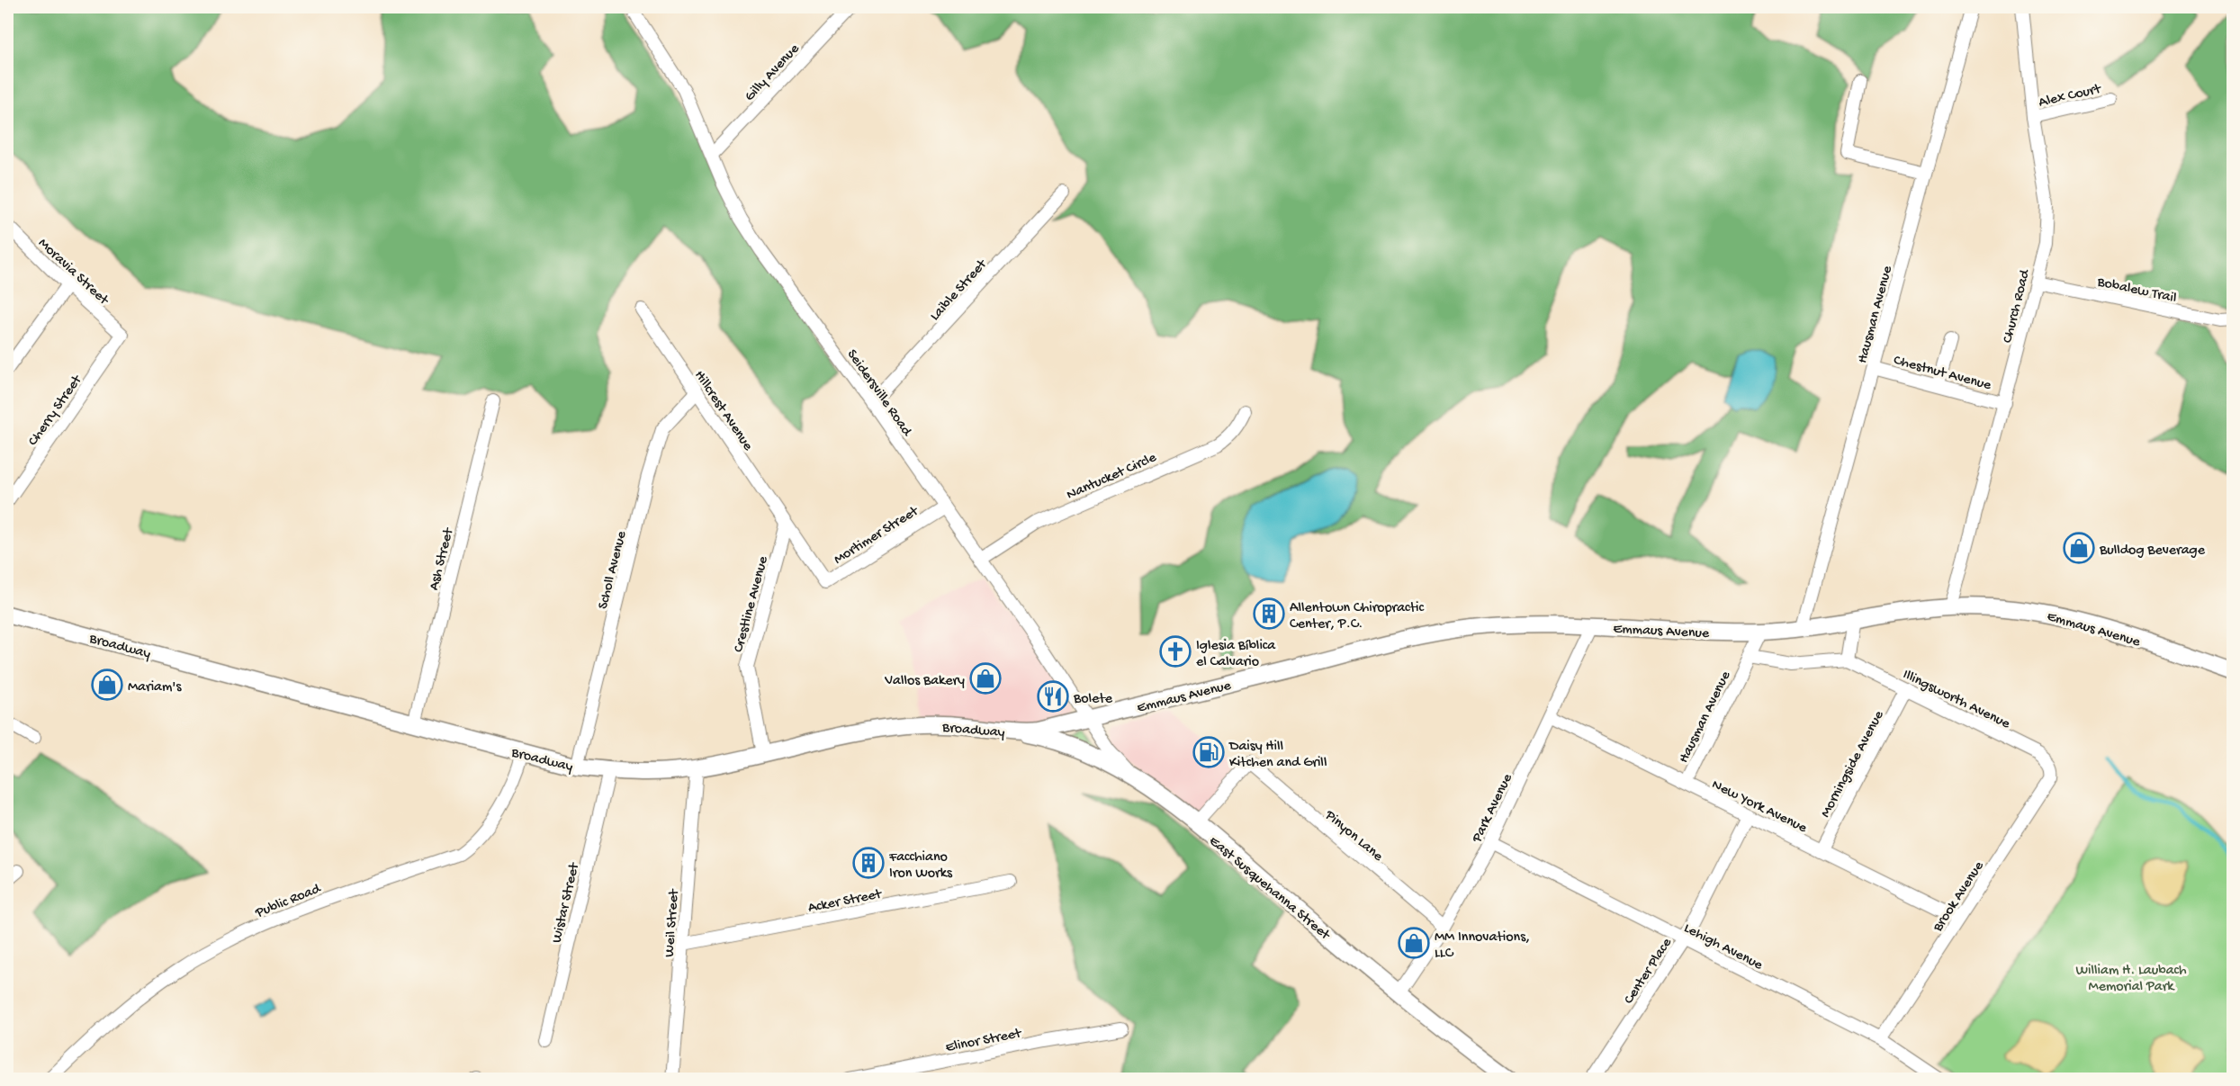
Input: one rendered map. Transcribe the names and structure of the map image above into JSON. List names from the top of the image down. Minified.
{"streets":{"main road":["Emmaus Avenue","Broadway","East Susquehanna Street"],"street":["Gilly Avenue","Alex Court","Moravia Street","Bobalew Trail","Laible Street","Church Road","Hausman Avenue","Chestnut Avenue","Seidersville Road","Cherry Street","Hillcrest Avenue","Nantucket Circle","Mortimer Street","Ash Street","Scholl Avenue","Crestline Avenue","Illingsworth Avenue","Morningside Avenue","New York Avenue","Park Avenue","Pinyon Lane","Brook Avenue","Public Road","Acker Street","Wistar Street","Weil Street","Lehigh Avenue","Center Place","Elinor Street"]},"crossings":[["Gilly Avenue","Seidersville Road"],["Alex Court","Church Road"],["Moravia Street","Cherry Street"],["Bobalew Trail","Church Road"],["Laible Street","Seidersville Road"],["Church Road","Chestnut Avenue"],["Church Road","Emmaus Avenue"],["Hausman Avenue","Chestnut Avenue"],["Hausman Avenue","Emmaus Avenue"],["Hausman Avenue","New York Avenue"],["Seidersville Road","Nantucket Circle"],["Seidersville Road","Mortimer Street"],["Seidersville Road","Emmaus Avenue"],["Seidersville Road","Broadway"],["Seidersville Road","East Susquehanna Street"],["Hillcrest Avenue","Mortimer Street"],["Hillcrest Avenue","Scholl Avenue"],["Hillcrest Avenue","Crestline Avenue"],["Mortimer Street","Crestline Avenue"],["Ash Street","Broadway"],["Scholl Avenue","Broadway"],["Crestline Avenue","Broadway"],["Emmaus Avenue","Broadway"],["Emmaus Avenue","Park Avenue"],["Broadway","East Susquehanna Street"],["Broadway","Public Road"],["Broadway","Wistar Street"],["Broadway","Weil Street"],["Illingsworth Avenue","Morningside Avenue"],["Illingsworth Avenue","Brook Avenue"],["Morningside Avenue","New York Avenue"],["New York Avenue","Park Avenue"],["New York Avenue","Brook Avenue"],["New York Avenue","Center Place"],["Park Avenue","Pinyon Lane"],["Park Avenue","East Susquehanna Street"],["Park Avenue","Lehigh Avenue"],["Pinyon Lane","East Susquehanna Street"],["Brook Avenue","Lehigh Avenue"],["Acker Street","Weil Street"],["Lehigh Avenue","Center Place"]],"parks":["William H. Laubach Memorial Park"],"places":{"shop":["Bulldog Beverage","Vallos Bakery","Mariam's","MM Innovations, LLC"],"building":["Allentown Chiropractic Center, P.C.","Facchiano Iron Works"],"church":["Iglesia Bíblica el Calvario"],"restaurant":["Bolete"],"fuel station":["Daisy Hill Kitchen and Grill"]}}
